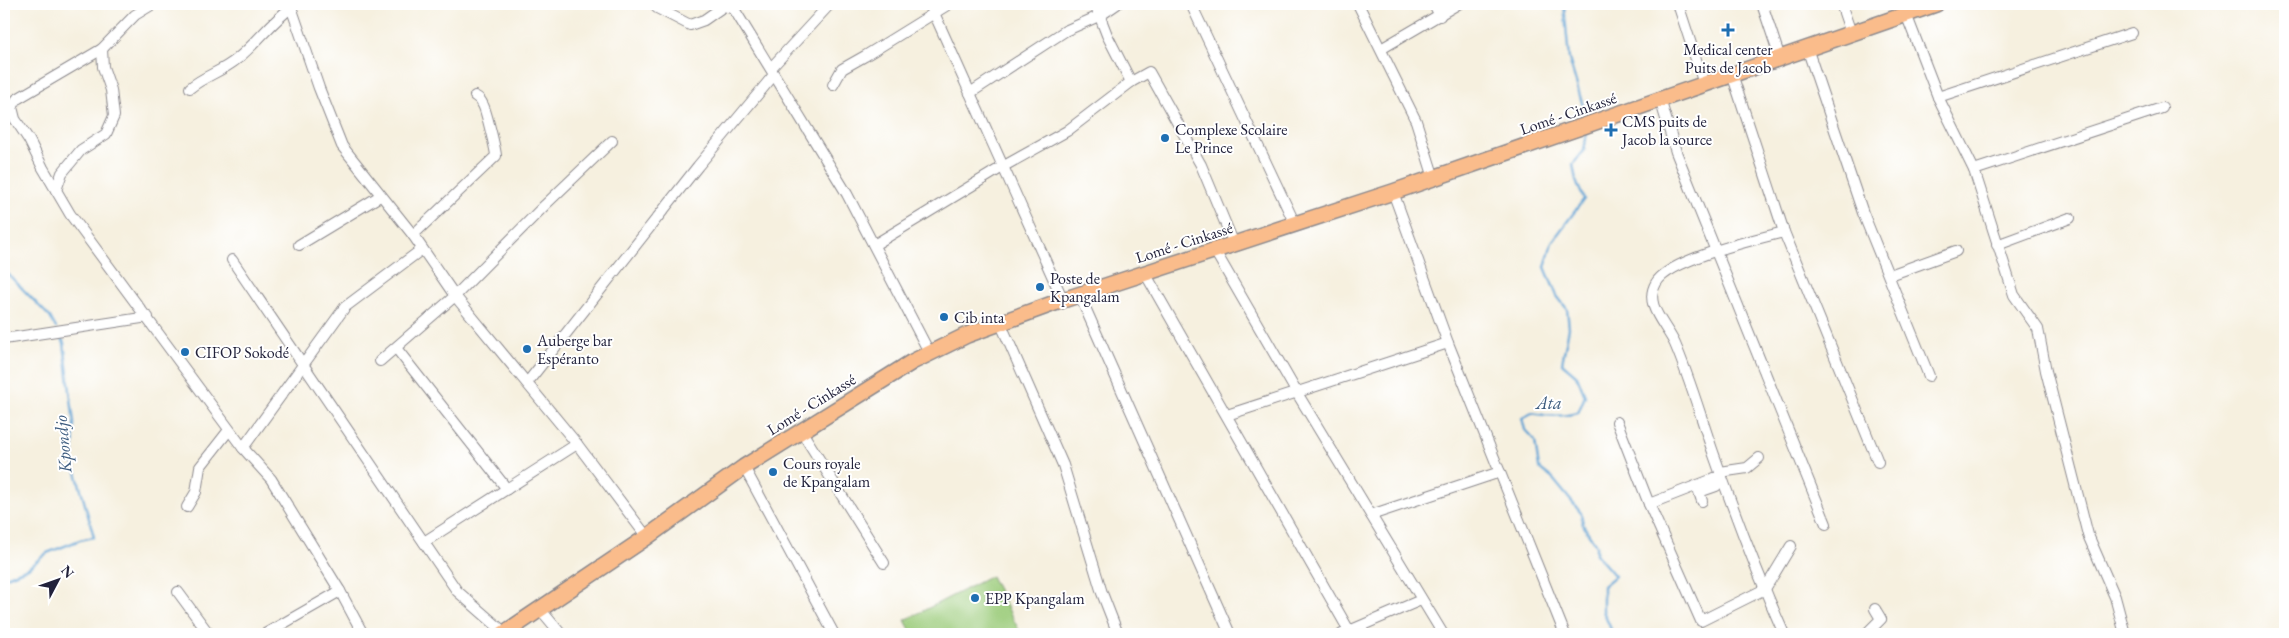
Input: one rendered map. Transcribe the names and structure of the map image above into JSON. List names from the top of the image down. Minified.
{"streets":{"highway":["Lomé - Cinkassé"]},"water":["Ata","Kpondjo"],"places":{"health":["Medical center Puits de Jacob","CMS puits de Jacob la source"],"other":["Complexe Scolaire Le Prince","Poste de Kpangalam","Cib inta","Auberge bar Espéranto","CIFOP Sokodé","Cours royale de Kpangalam","EPP Kpangalam"]},"north":"top right"}
